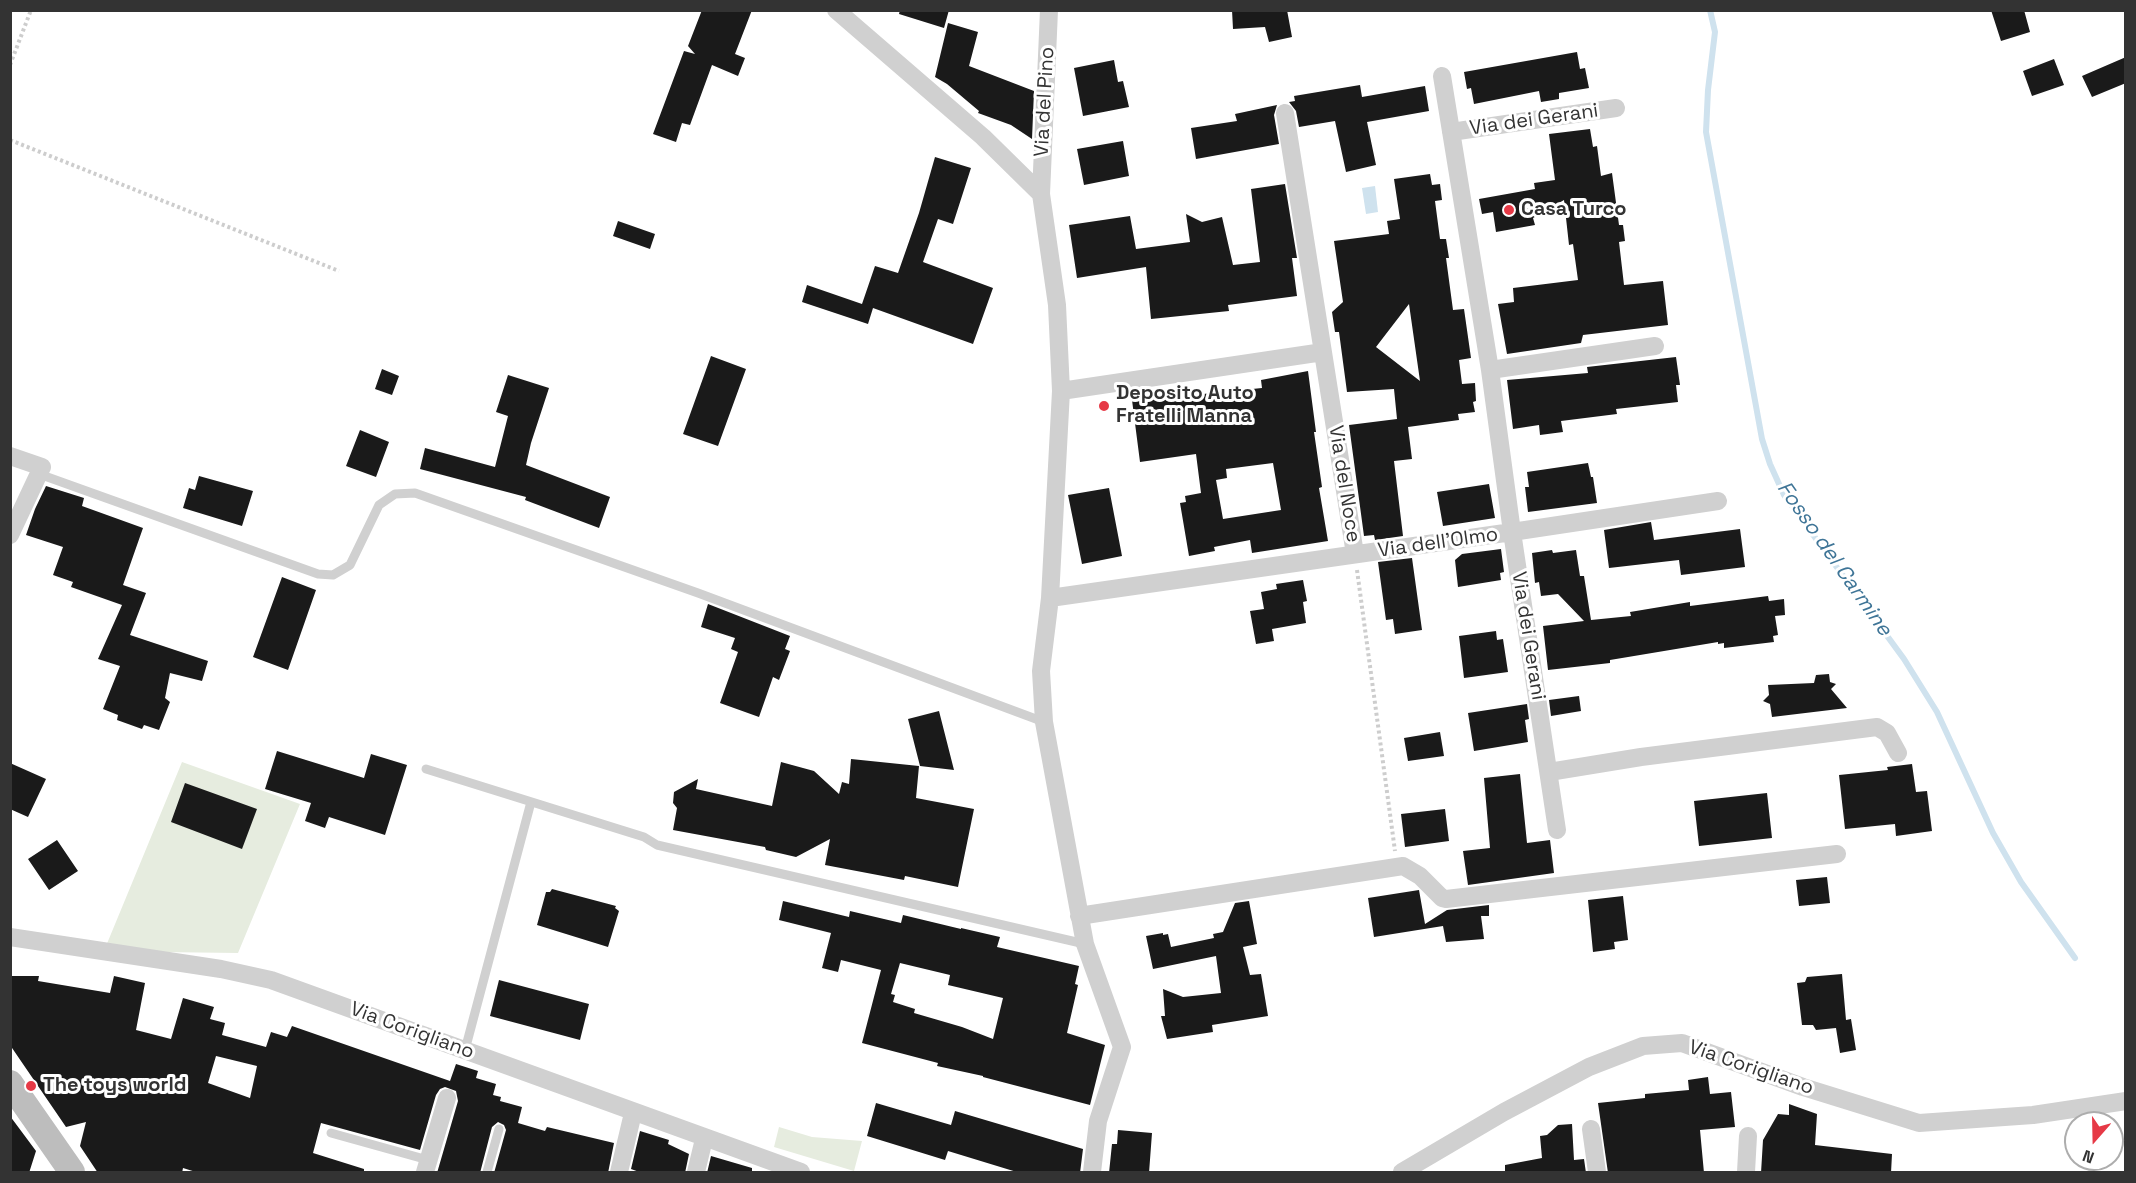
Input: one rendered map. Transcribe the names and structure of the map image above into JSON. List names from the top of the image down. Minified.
{"streets":{"street":["Via del Pino","Via dei Gerani","Via del Noce","Via dell'Olmo","Via Corigliano"]},"crossings":[["Via del Pino","Via dell'Olmo"],["Via dei Gerani","Via dell'Olmo"],["Via del Noce","Via dell'Olmo"]],"water":["Fosso del Carmine"],"places":["Casa Turco","Deposito Auto Fratelli Manna","The toys world"],"north":"bottom"}
